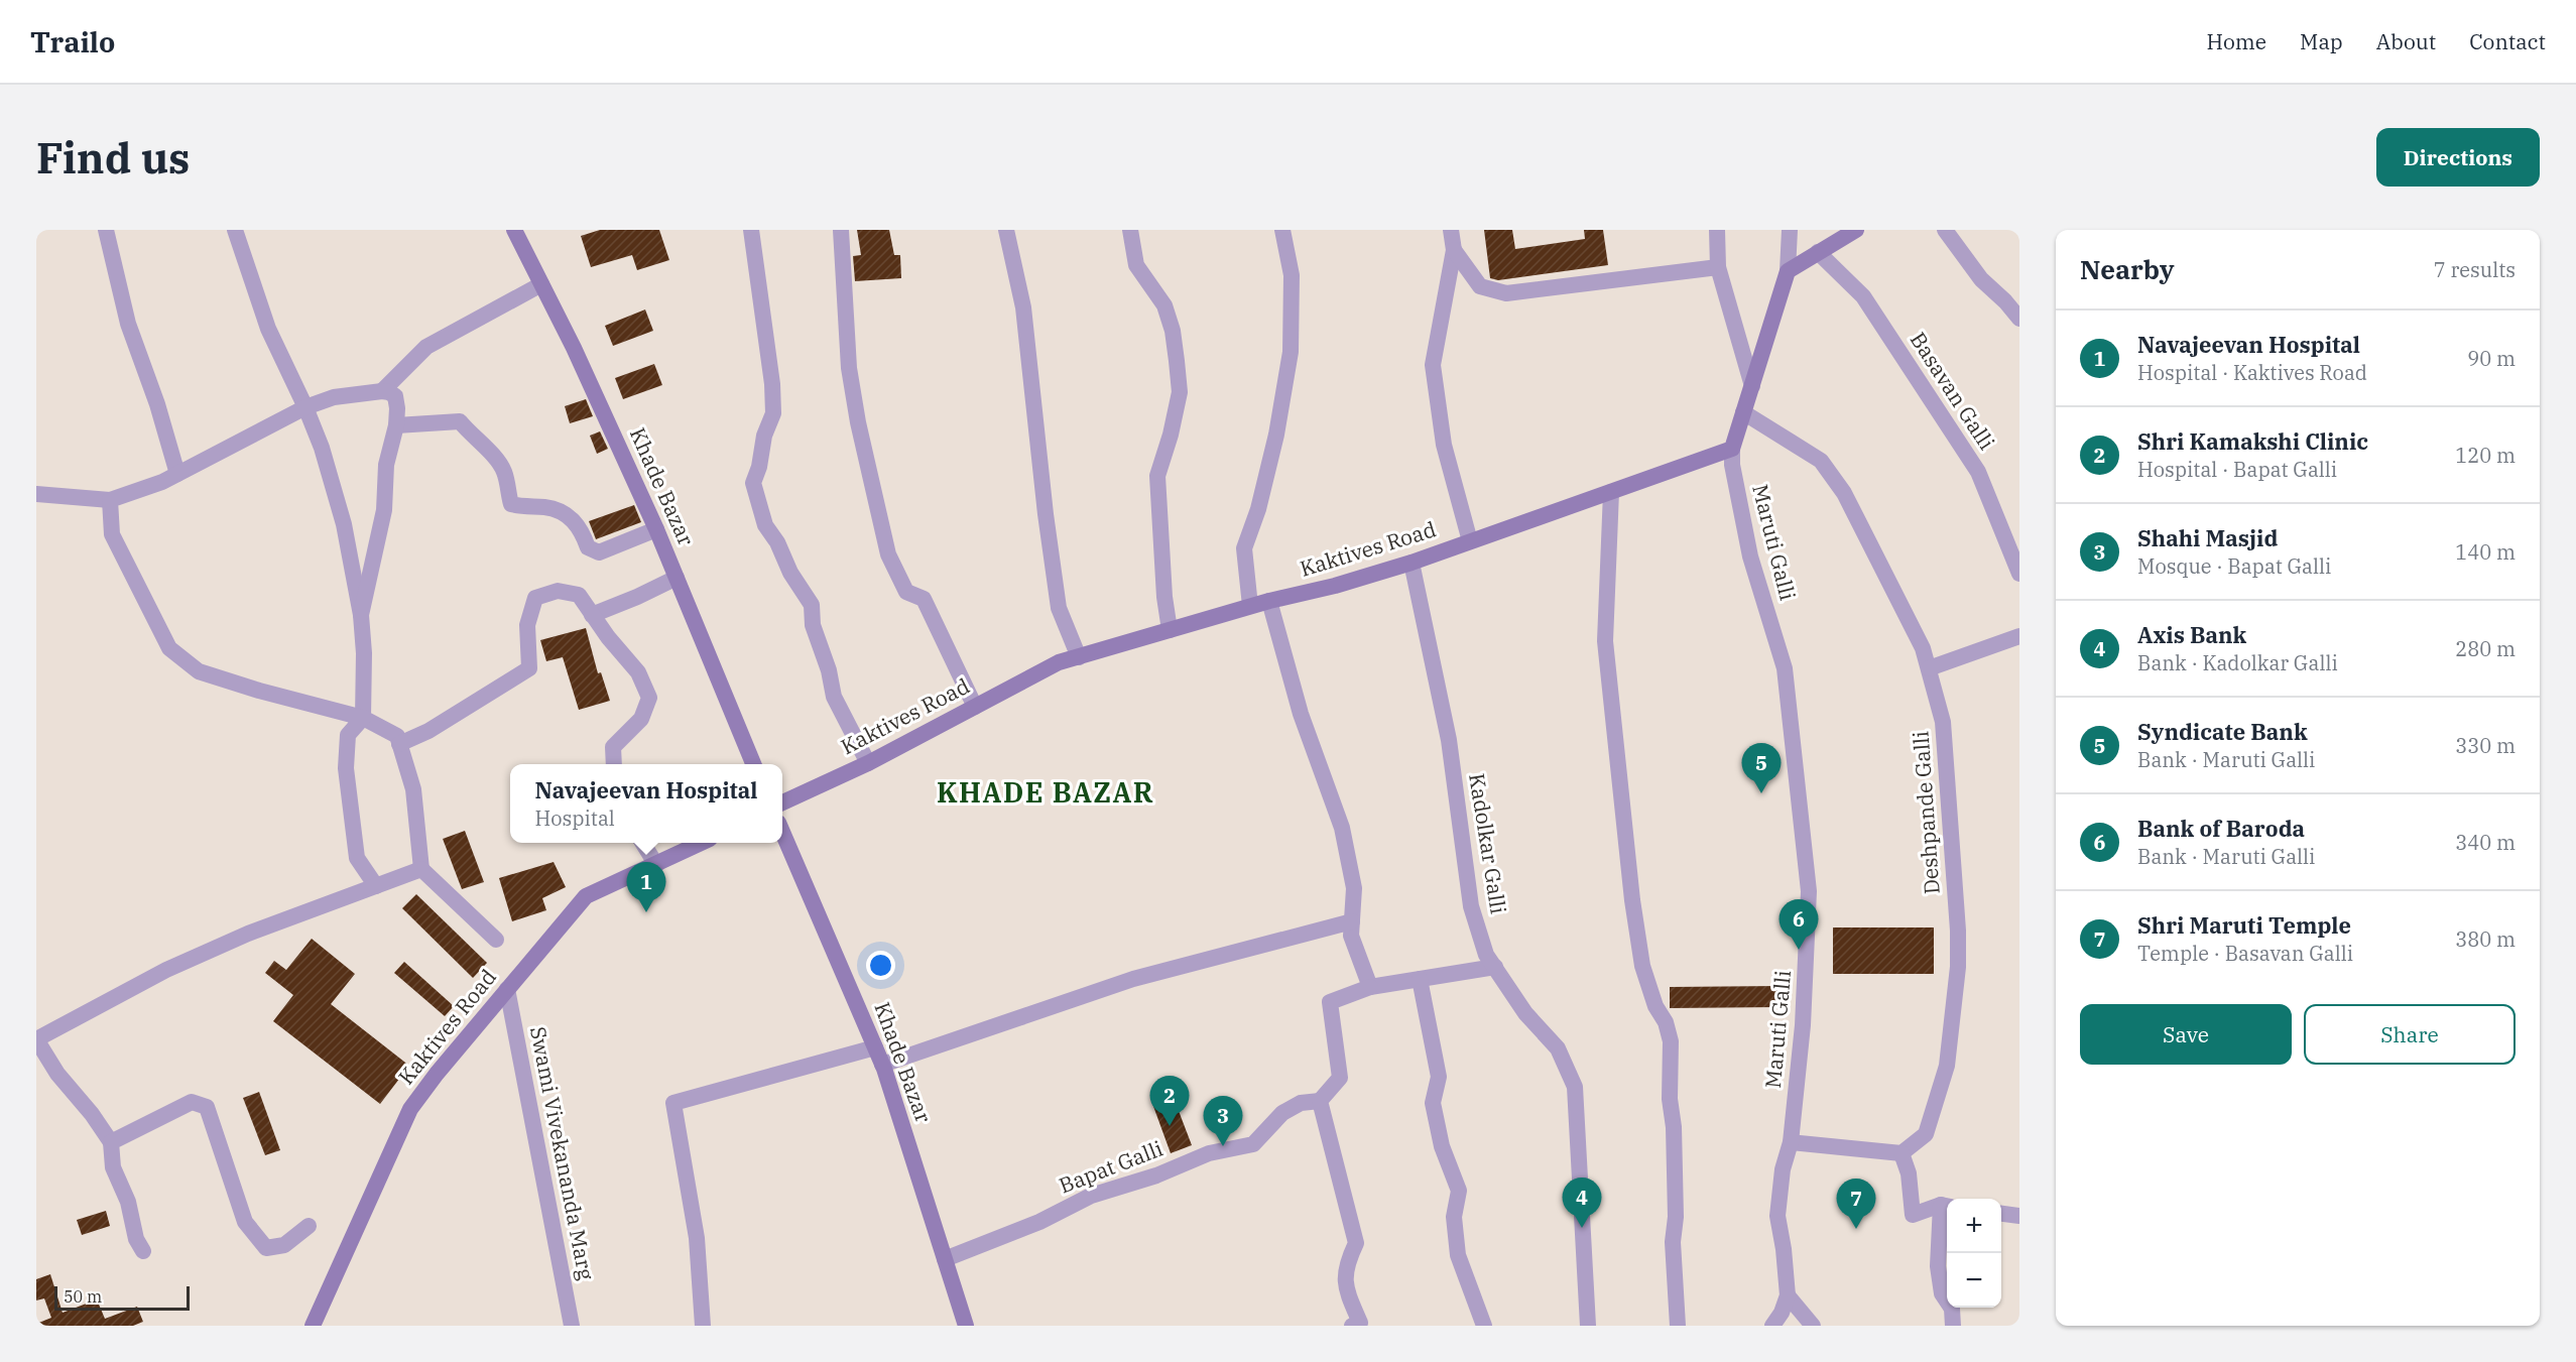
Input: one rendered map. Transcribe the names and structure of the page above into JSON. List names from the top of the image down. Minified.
{"streets":{"main road":["Khade Bazar","Kaktives Road"],"street":["Basavan Galli","Maruti Galli","Deshpande Galli","Kadolkar Galli","Swami Vivekananda Marg","Bapat Galli"]},"crossings":[["Khade Bazar","Bapat Galli"],["Maruti Galli","Kaktives Road"],["Kaktives Road","Kadolkar Galli"],["Kaktives Road","Swami Vivekananda Marg"]],"districts":["KHADE BAZAR"],"scale_bar":"50 m","page":{"header":"Trailo","nav":["Home","Map","About","Contact"],"buttons":["Directions",["Save","Share"]],"title":"Find us","heading":["Nearby","7 results"],"list":[{"mark":"1","name":"Navajeevan Hospital","note":"Hospital · Kaktives Road","value":"90 m"},{"mark":"2","name":"Shri Kamakshi Clinic","note":"Hospital · Bapat Galli","value":"120 m"},{"mark":"3","name":"Shahi Masjid","note":"Mosque · Bapat Galli","value":"140 m"},{"mark":"4","name":"Axis Bank","note":"Bank · Kadolkar Galli","value":"280 m"},{"mark":"5","name":"Syndicate Bank","note":"Bank · Maruti Galli","value":"330 m"},{"mark":"6","name":"Bank of Baroda","note":"Bank · Maruti Galli","value":"340 m"},{"mark":"7","name":"Shri Maruti Temple","note":"Temple · Basavan Galli","value":"380 m"}],"pins":["5","1","6","2","3","4","7"],"popup":["Navajeevan Hospital","Hospital"],"map_buttons":["+","−"],"scale":"50 m"}}
